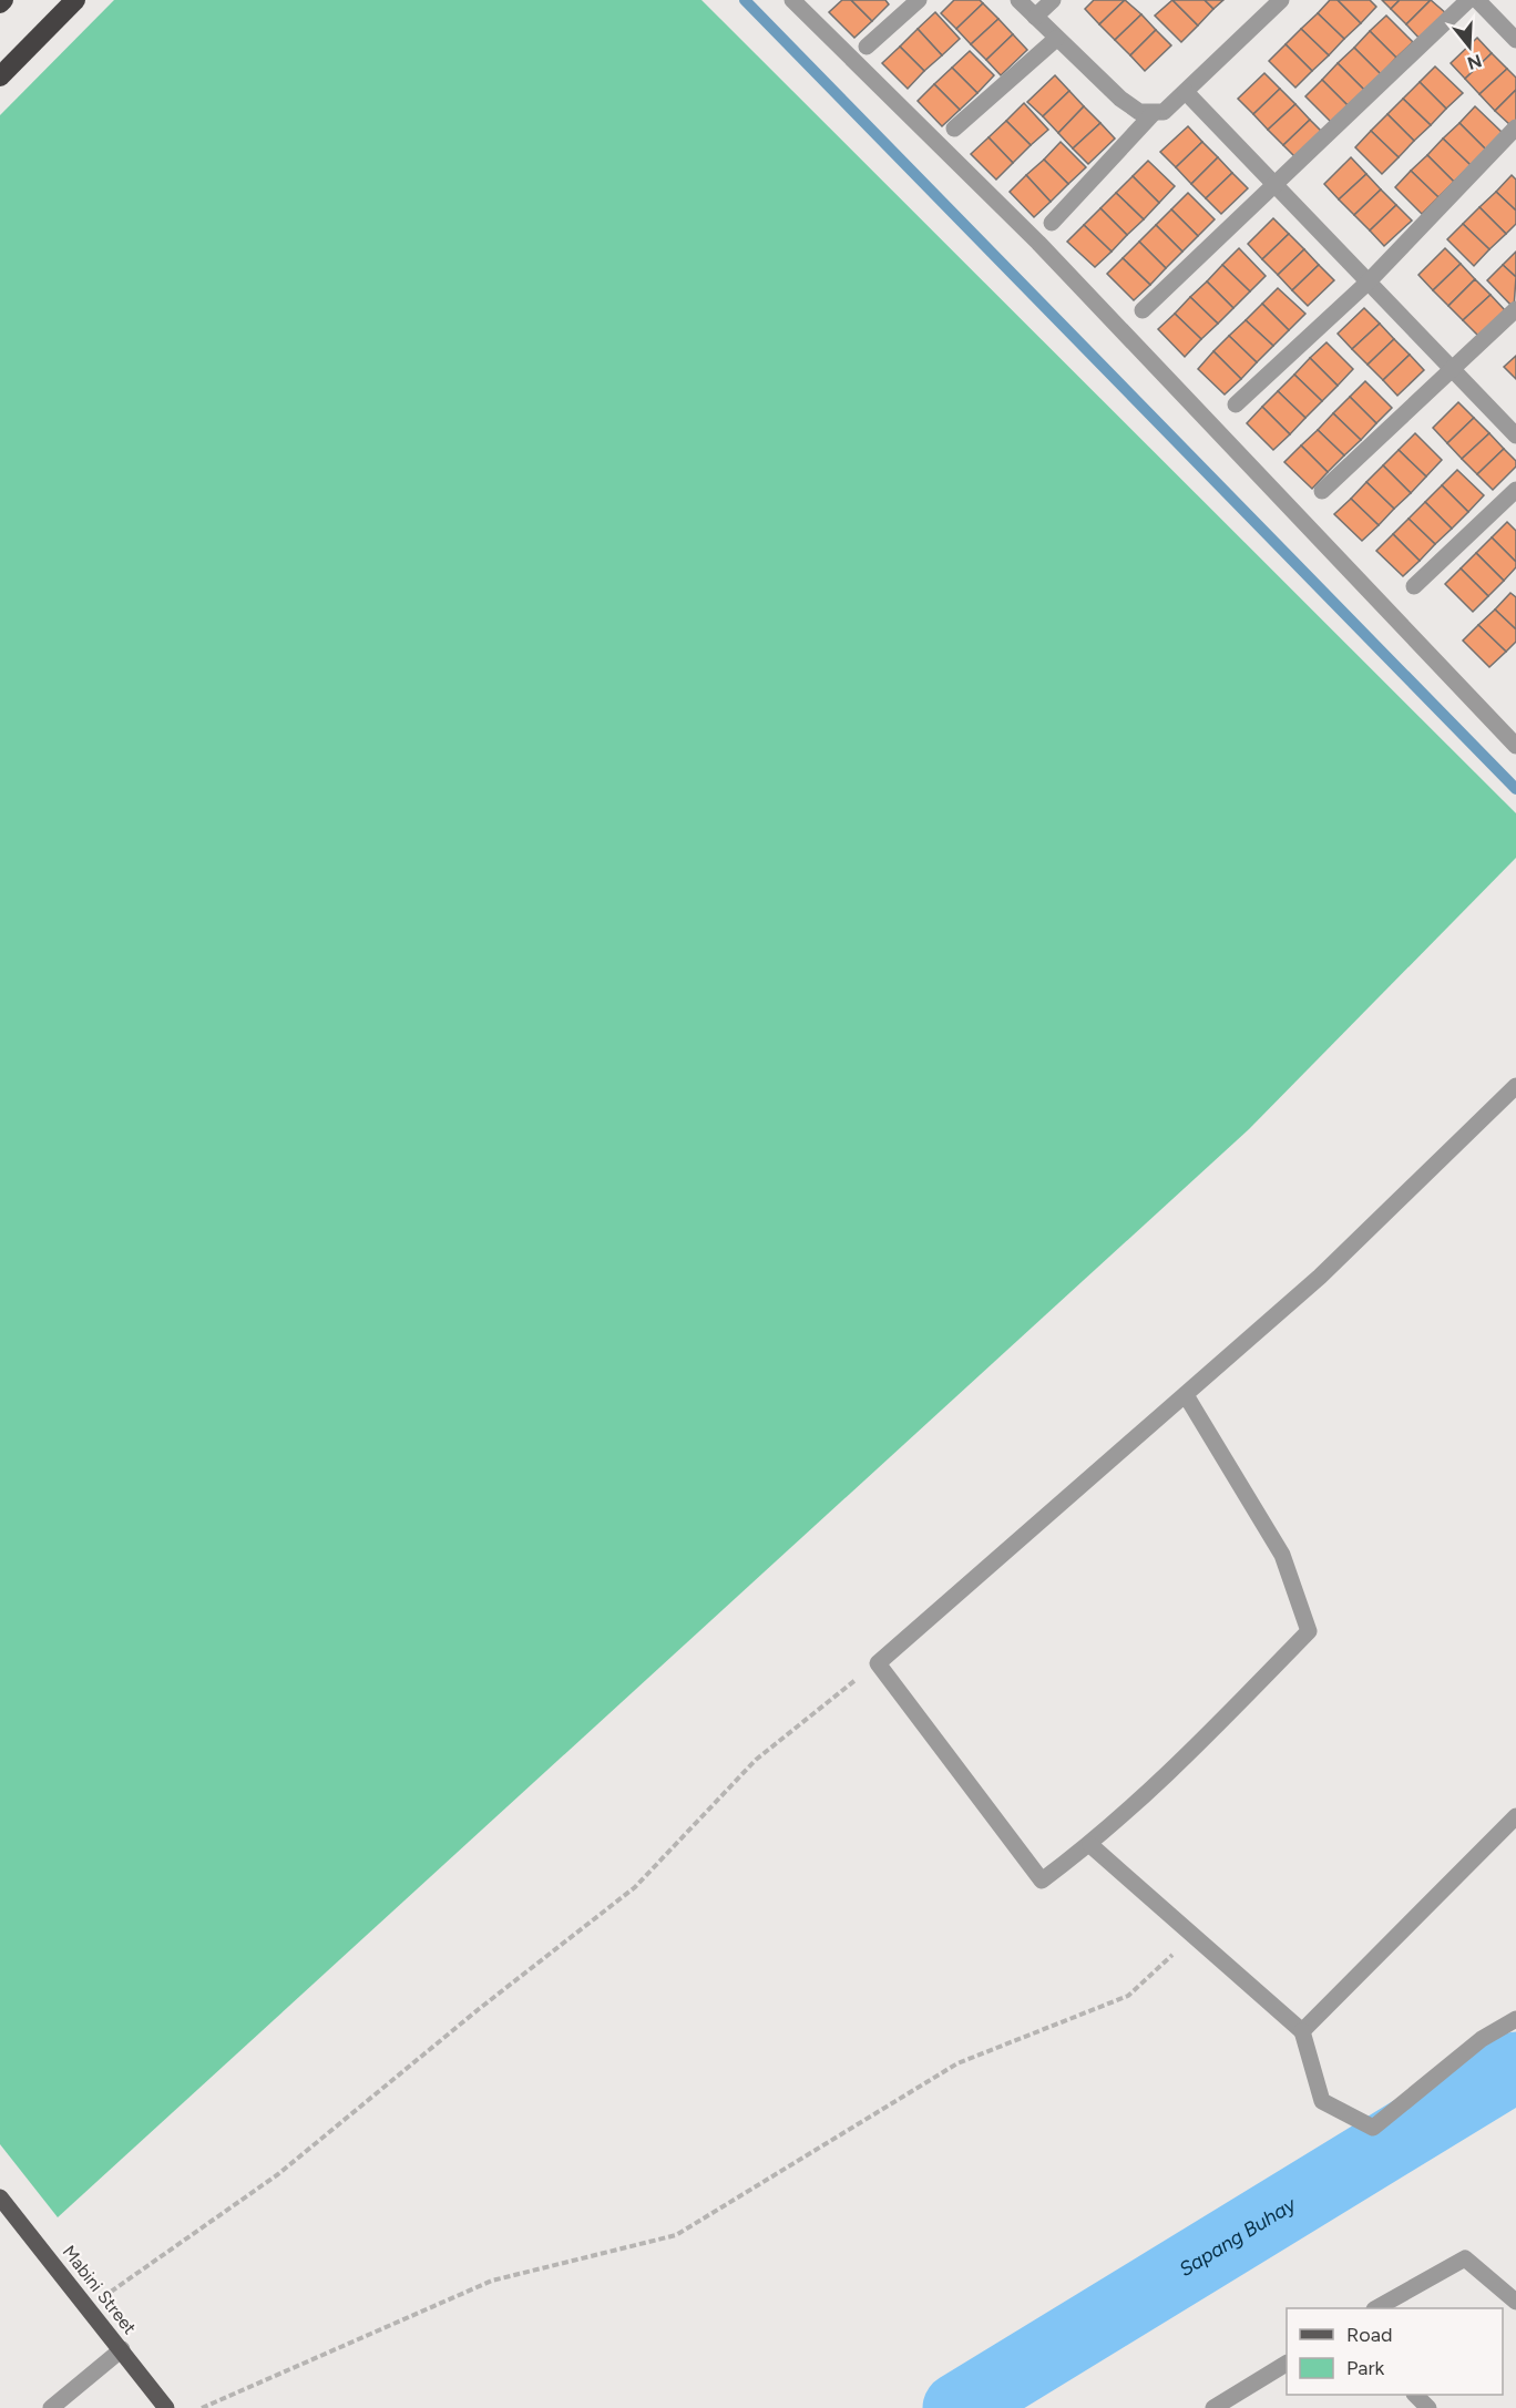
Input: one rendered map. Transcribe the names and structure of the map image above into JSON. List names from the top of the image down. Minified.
{"streets":{"main road":["Mabini Street"]},"water":["Sapang Buhay"],"legend":["Road","Park"],"north":"bottom"}
